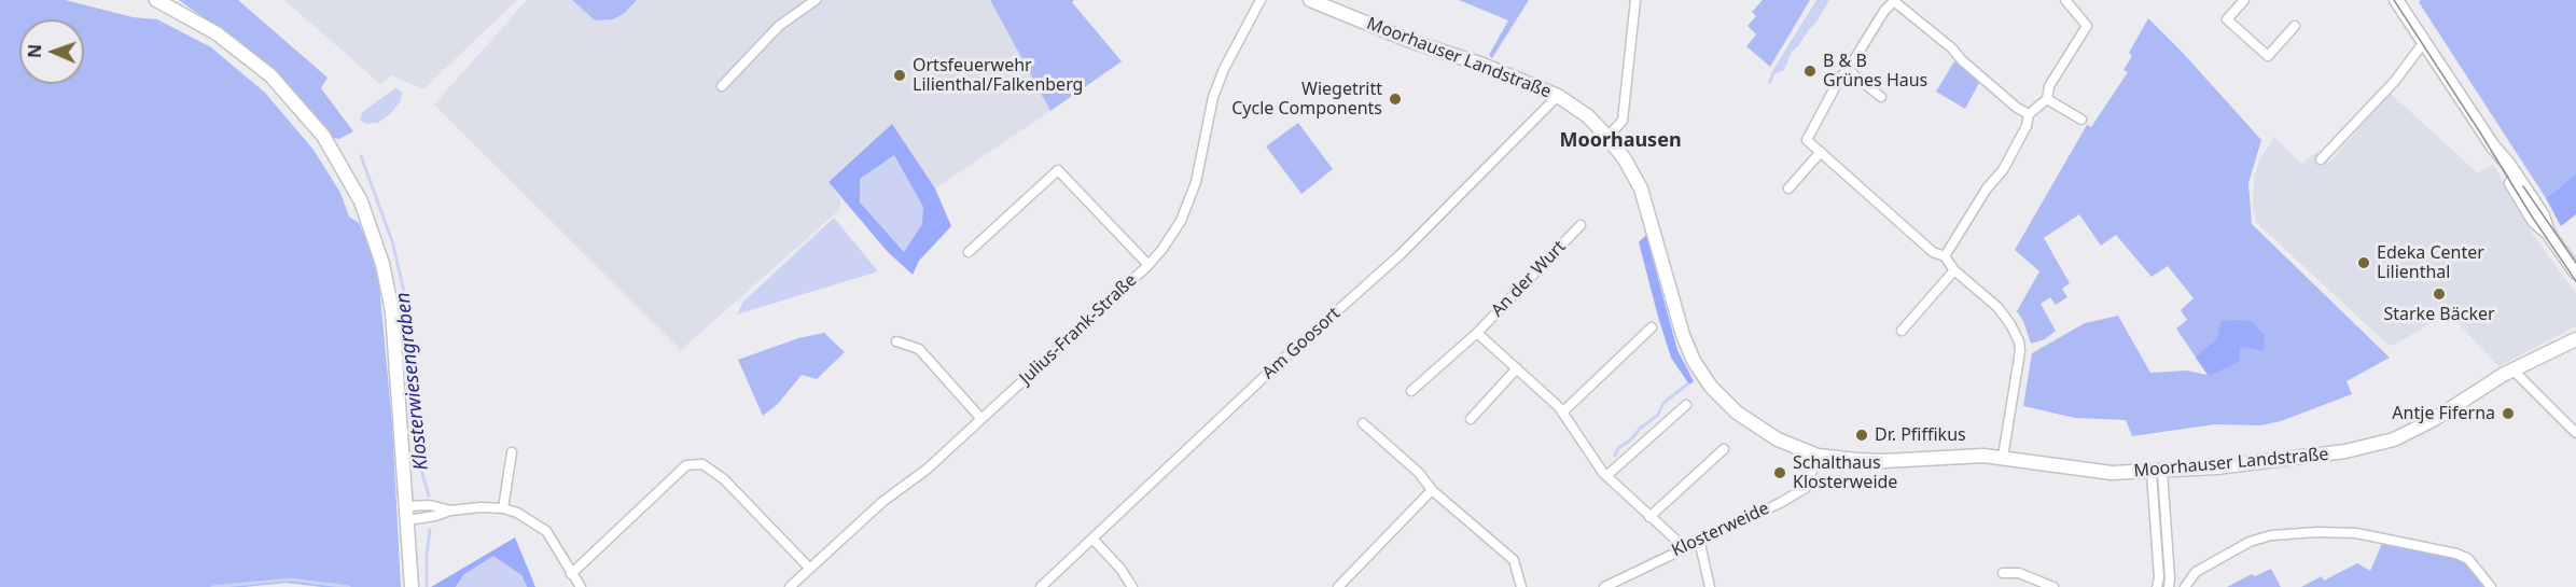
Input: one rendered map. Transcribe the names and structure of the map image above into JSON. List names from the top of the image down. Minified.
{"streets":{"street":["Moorhauser Landstraße","An der Wurt","Julius-Frank-Straße","Am Goosort","Klosterweide"]},"crossings":[["Moorhauser Landstraße","Am Goosort"],["Moorhauser Landstraße","Klosterweide"],["An der Wurt","Klosterweide"]],"districts":["Moorhausen"],"water":["Klosterwiesengraben"],"places":["B & B Grünes Haus","Ortsfeuerwehr Lilienthal/Falkenberg","Wiegetritt Cycle Components","Edeka Center Lilienthal","Starke Bäcker","Antje Fiferna","Dr. Pfiffikus","Schalthaus Klosterweide"],"north":"left"}
